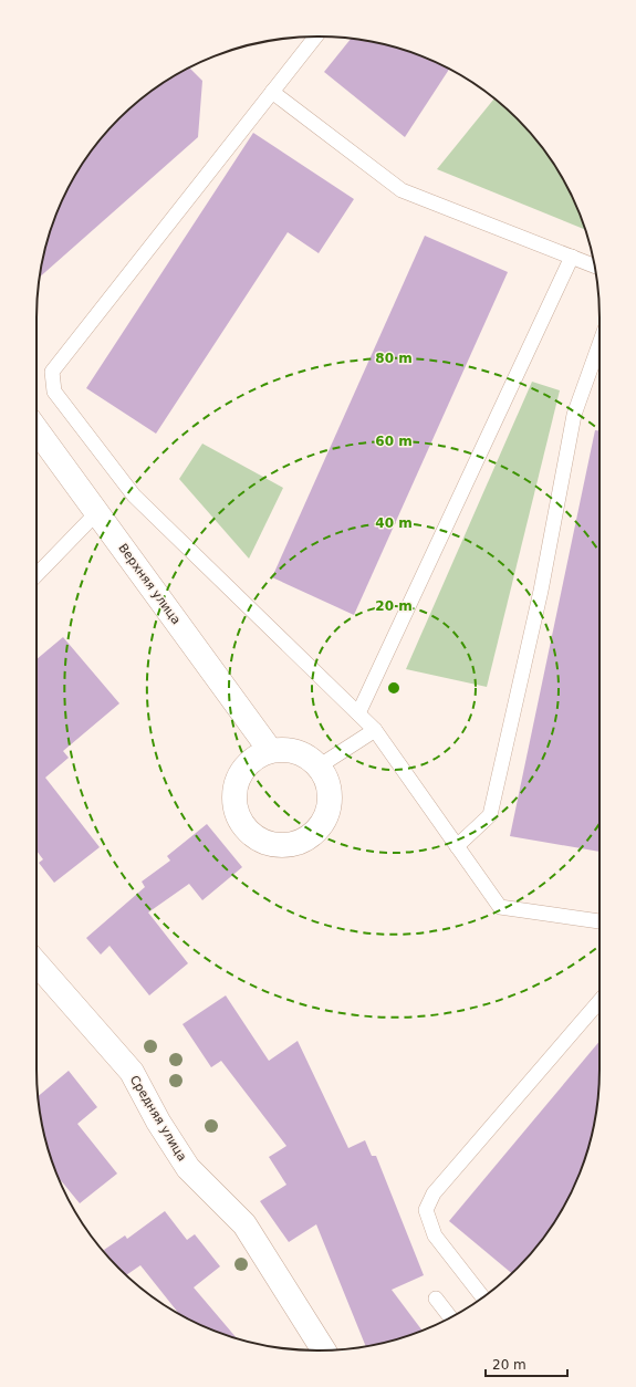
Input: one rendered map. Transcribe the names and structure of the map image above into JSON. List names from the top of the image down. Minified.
{"streets":{"street":["Верхняя улица","Средняя улица"]},"scale_bar":"20 m","rings":["80 m","60 m","40 m","20 m"]}
